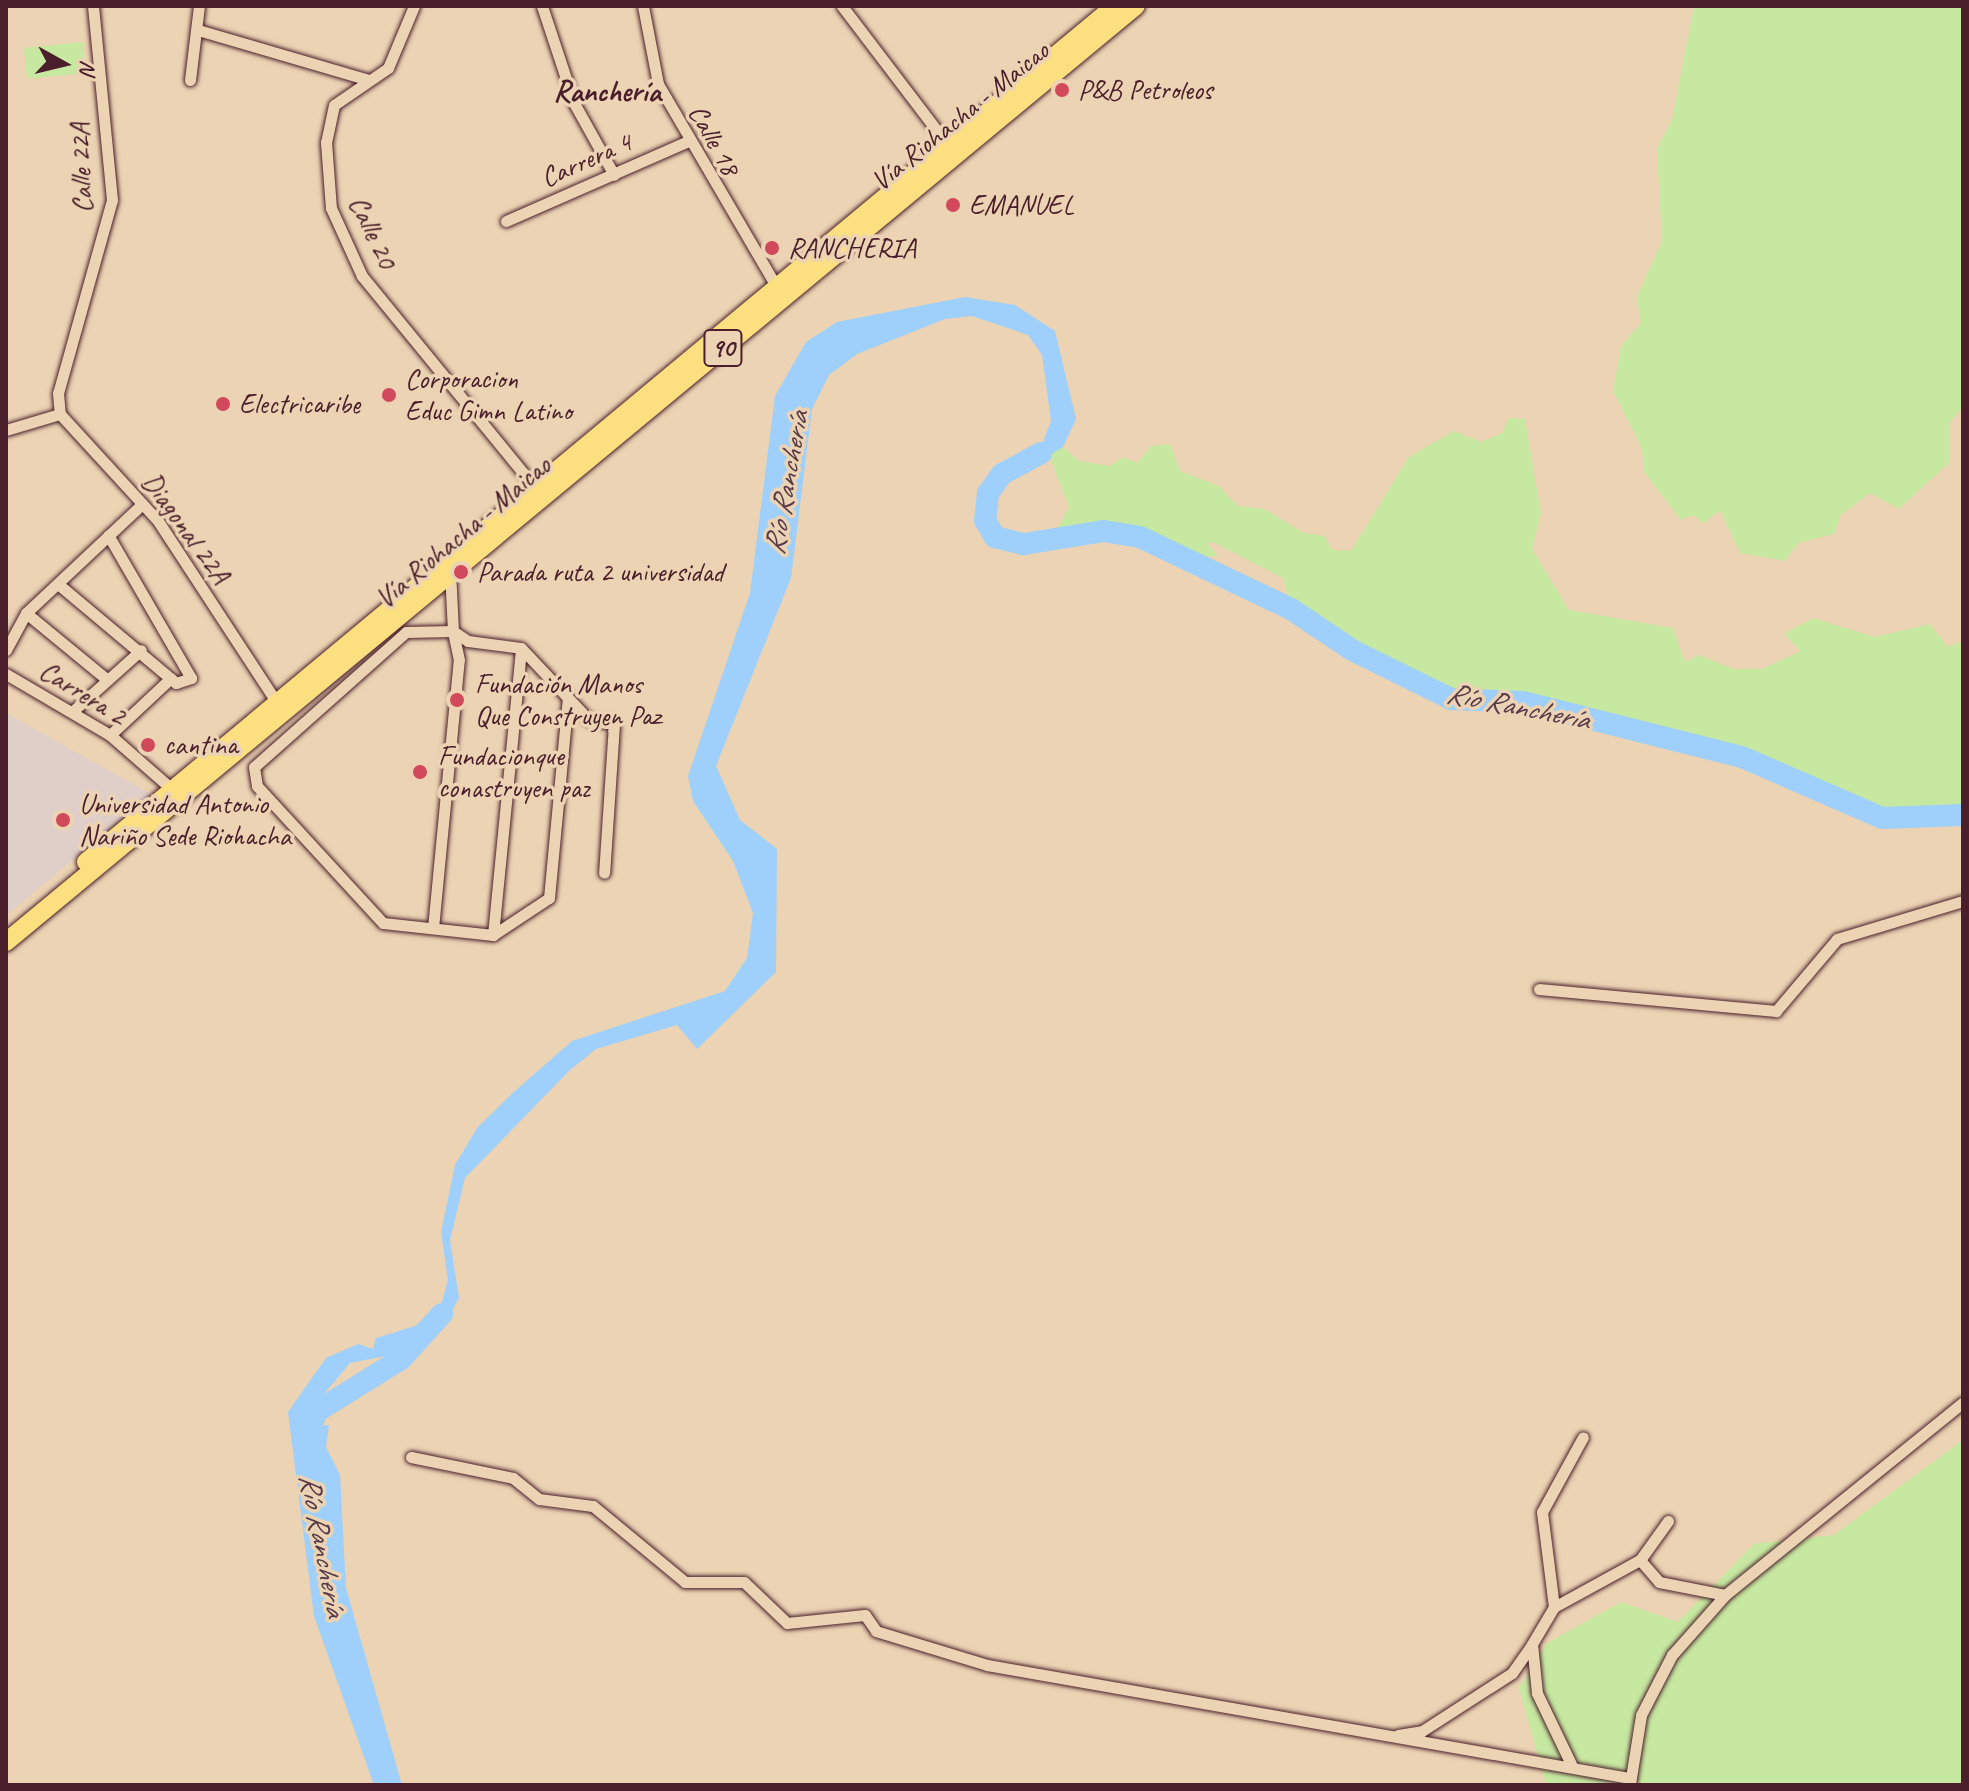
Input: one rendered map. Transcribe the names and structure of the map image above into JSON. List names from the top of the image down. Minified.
{"streets":{"highway":["Vía Riohacha - Maicao","90"],"street":["Calle 18","Carrera 4","Calle 22A","Calle 20","Diagonal 22A","Carrera 2"]},"crossings":[["Vía Riohacha - Maicao","Calle 18"],["Vía Riohacha - Maicao","Calle 20"],["Vía Riohacha - Maicao","Diagonal 22A"],["Vía Riohacha - Maicao","Carrera 2"],["Calle 18","Carrera 4"],["Calle 22A","Diagonal 22A"]],"districts":["Ranchería"],"water":["Río Ranchería"],"places":["P&B Petroleos","EMANUEL","RANCHERIA","Corporacion Educ Gimn Latino","Electricaribe","Parada ruta 2 universidad","Fundación Manos Que Construyen Paz","cantina","Fundacionque conastruyen paz","Universidad Antonio Nariño Sede Riohacha"],"north":"right"}
